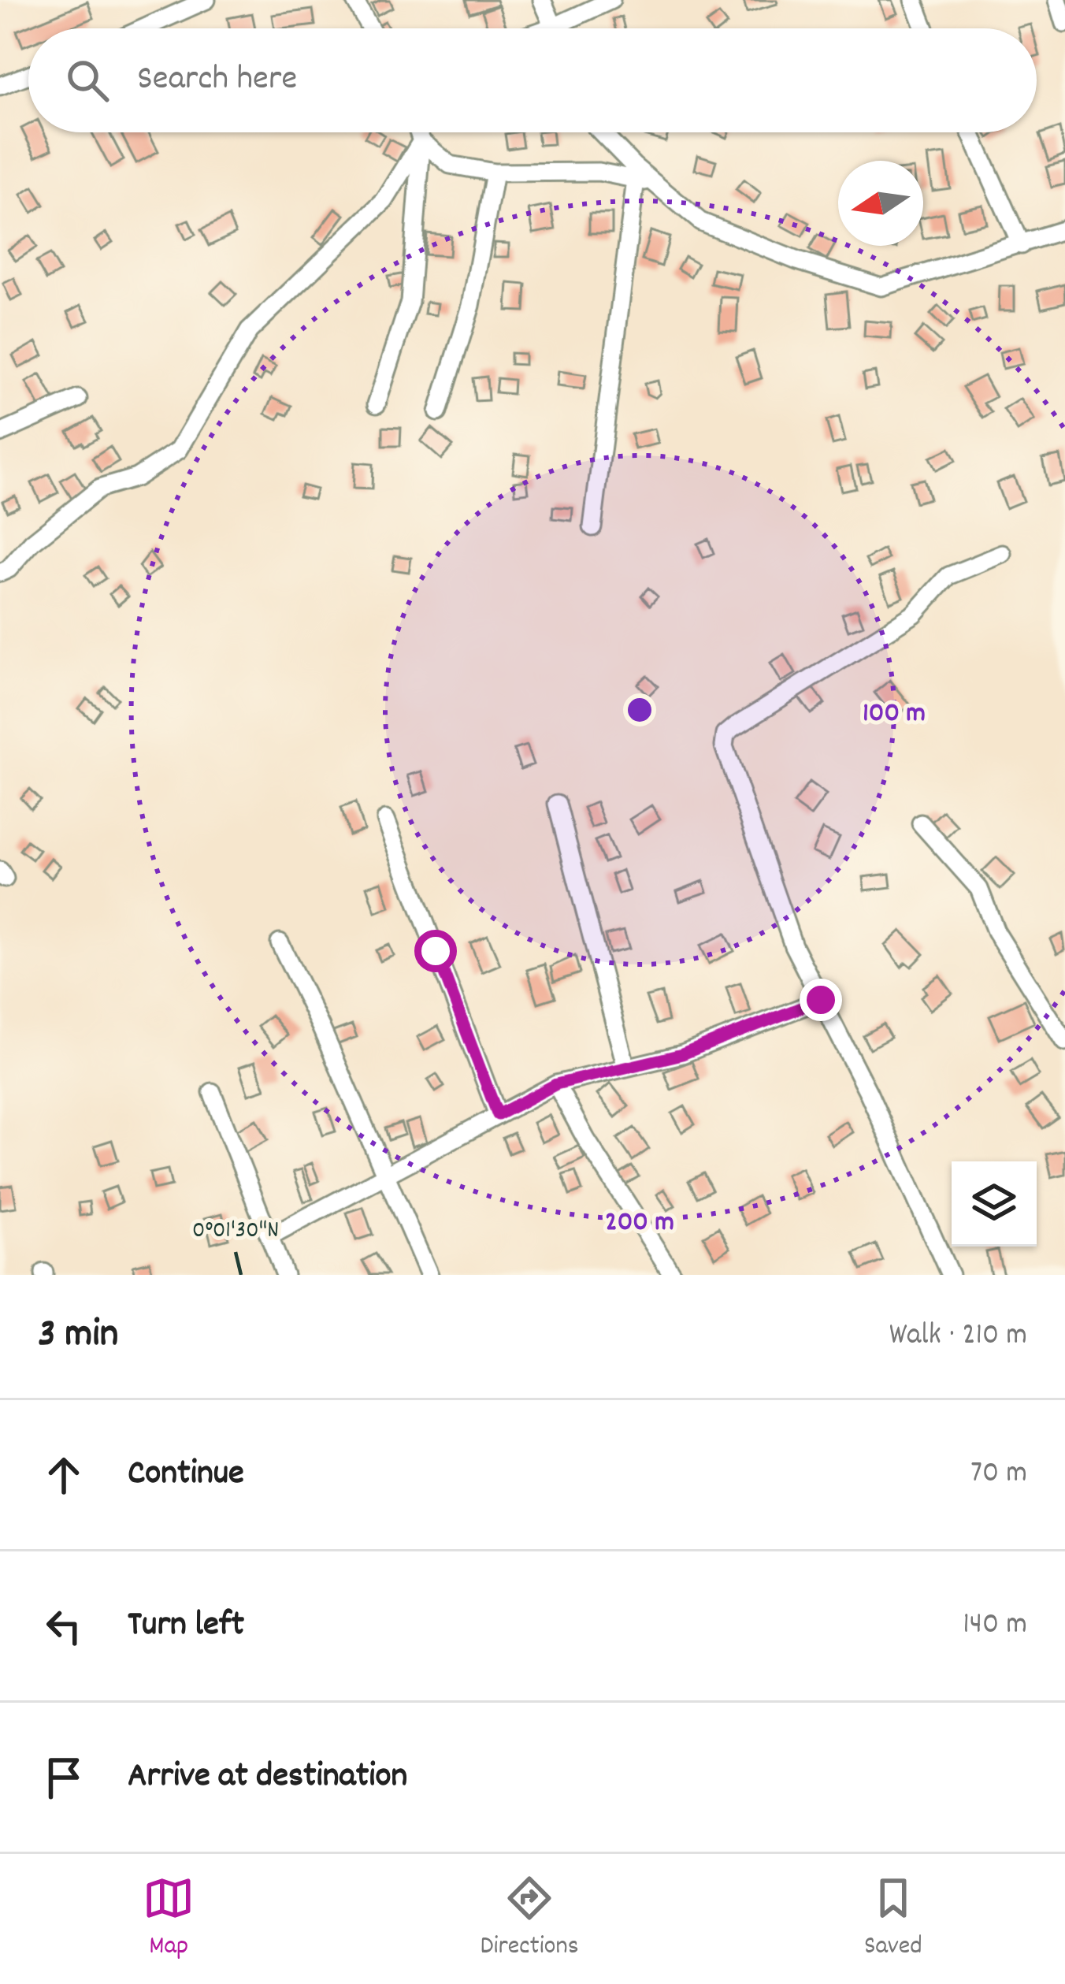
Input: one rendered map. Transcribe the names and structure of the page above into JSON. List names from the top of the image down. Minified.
{"north":"left","page":{"search":"Search here","heading":["3 min","Walk · 210 m"],"list":[["Continue","70 m"],["Turn left","140 m"],"Arrive at destination"],"nav":["Map","Directions","Saved"]},"coordinates":["0°01'30\"N"],"rings":["100 m","200 m"]}
